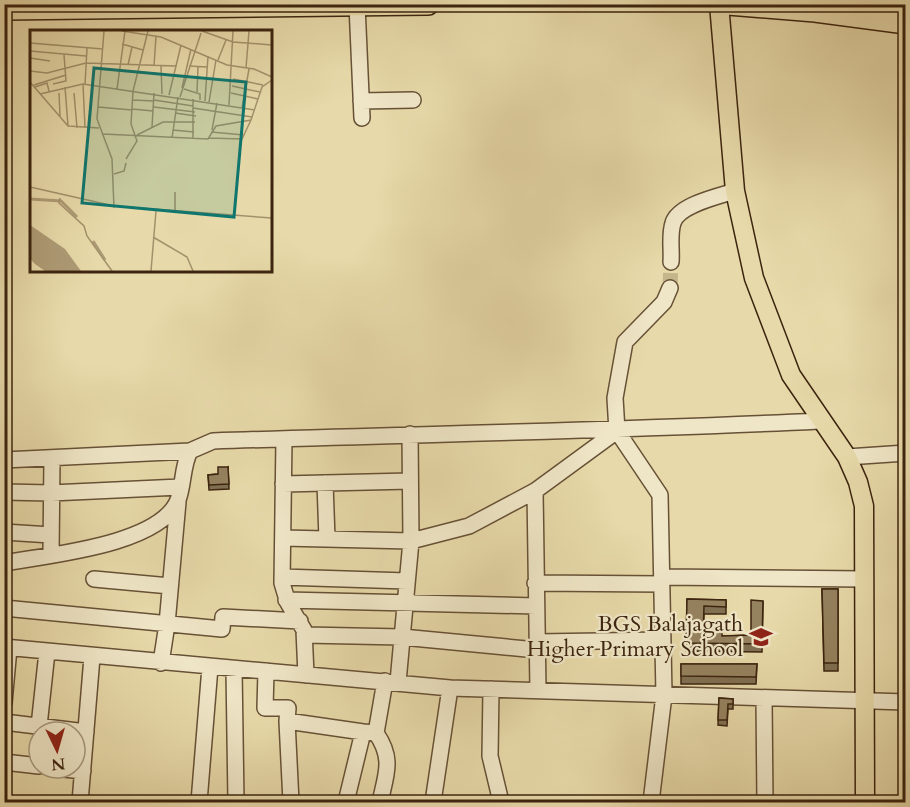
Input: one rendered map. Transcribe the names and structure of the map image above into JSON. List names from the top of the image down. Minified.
{"places":{"school or university":["BGS Balajagath Higher Primary School"]},"north":"bottom"}
